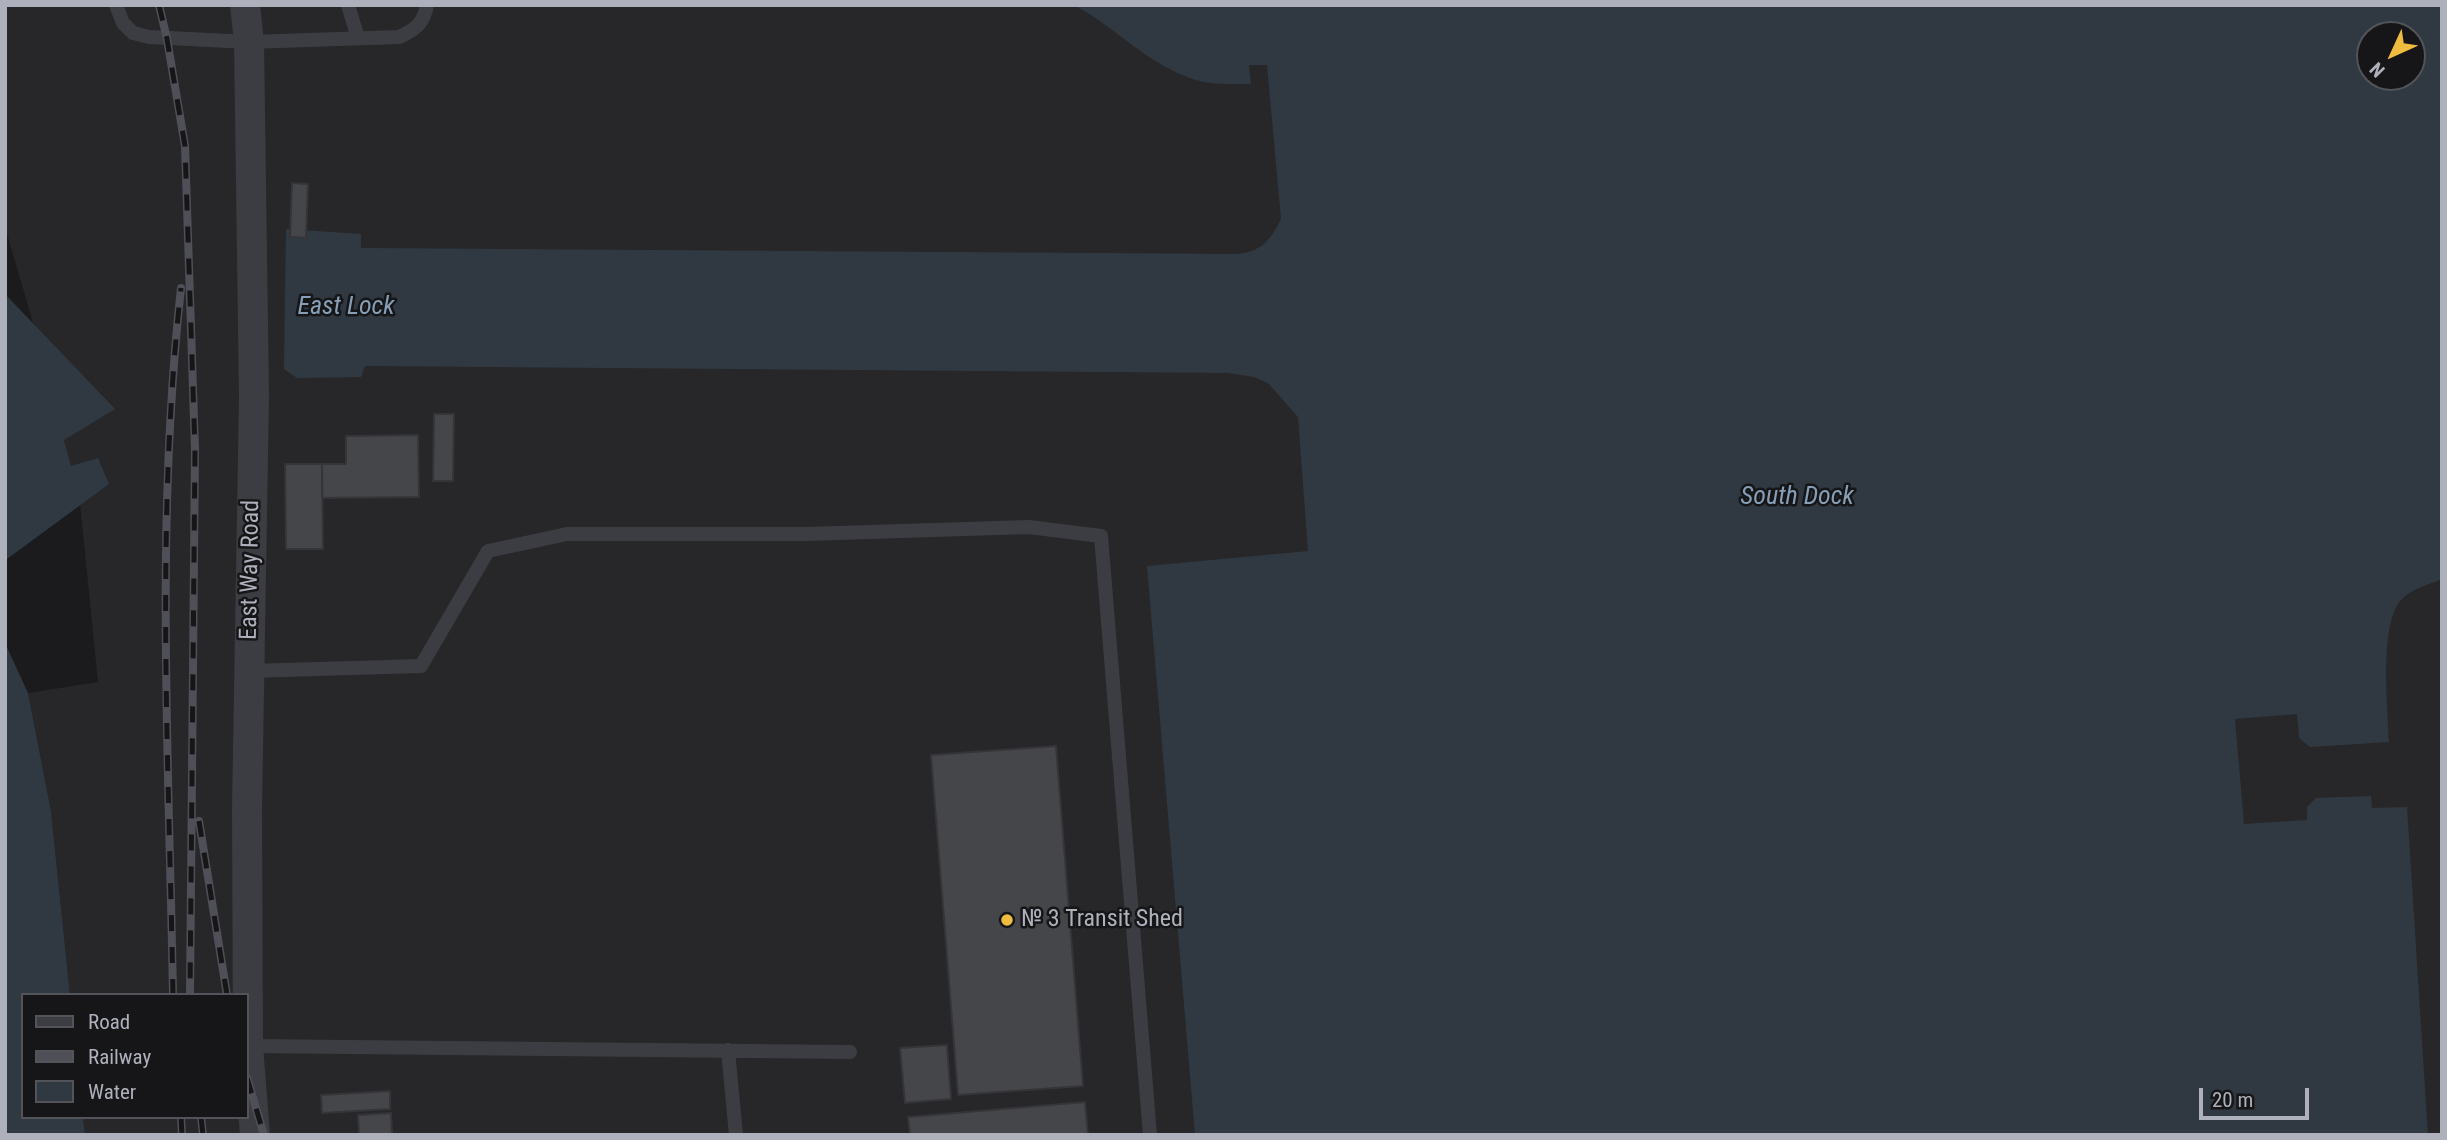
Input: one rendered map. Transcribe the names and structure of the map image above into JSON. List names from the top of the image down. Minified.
{"streets":{"street":["East Way Road"]},"water":["East Lock","South Dock"],"places":["№ 3 Transit Shed"],"legend":["Road","Railway","Water"],"scale_bar":"20 m","north":"bottom left"}
